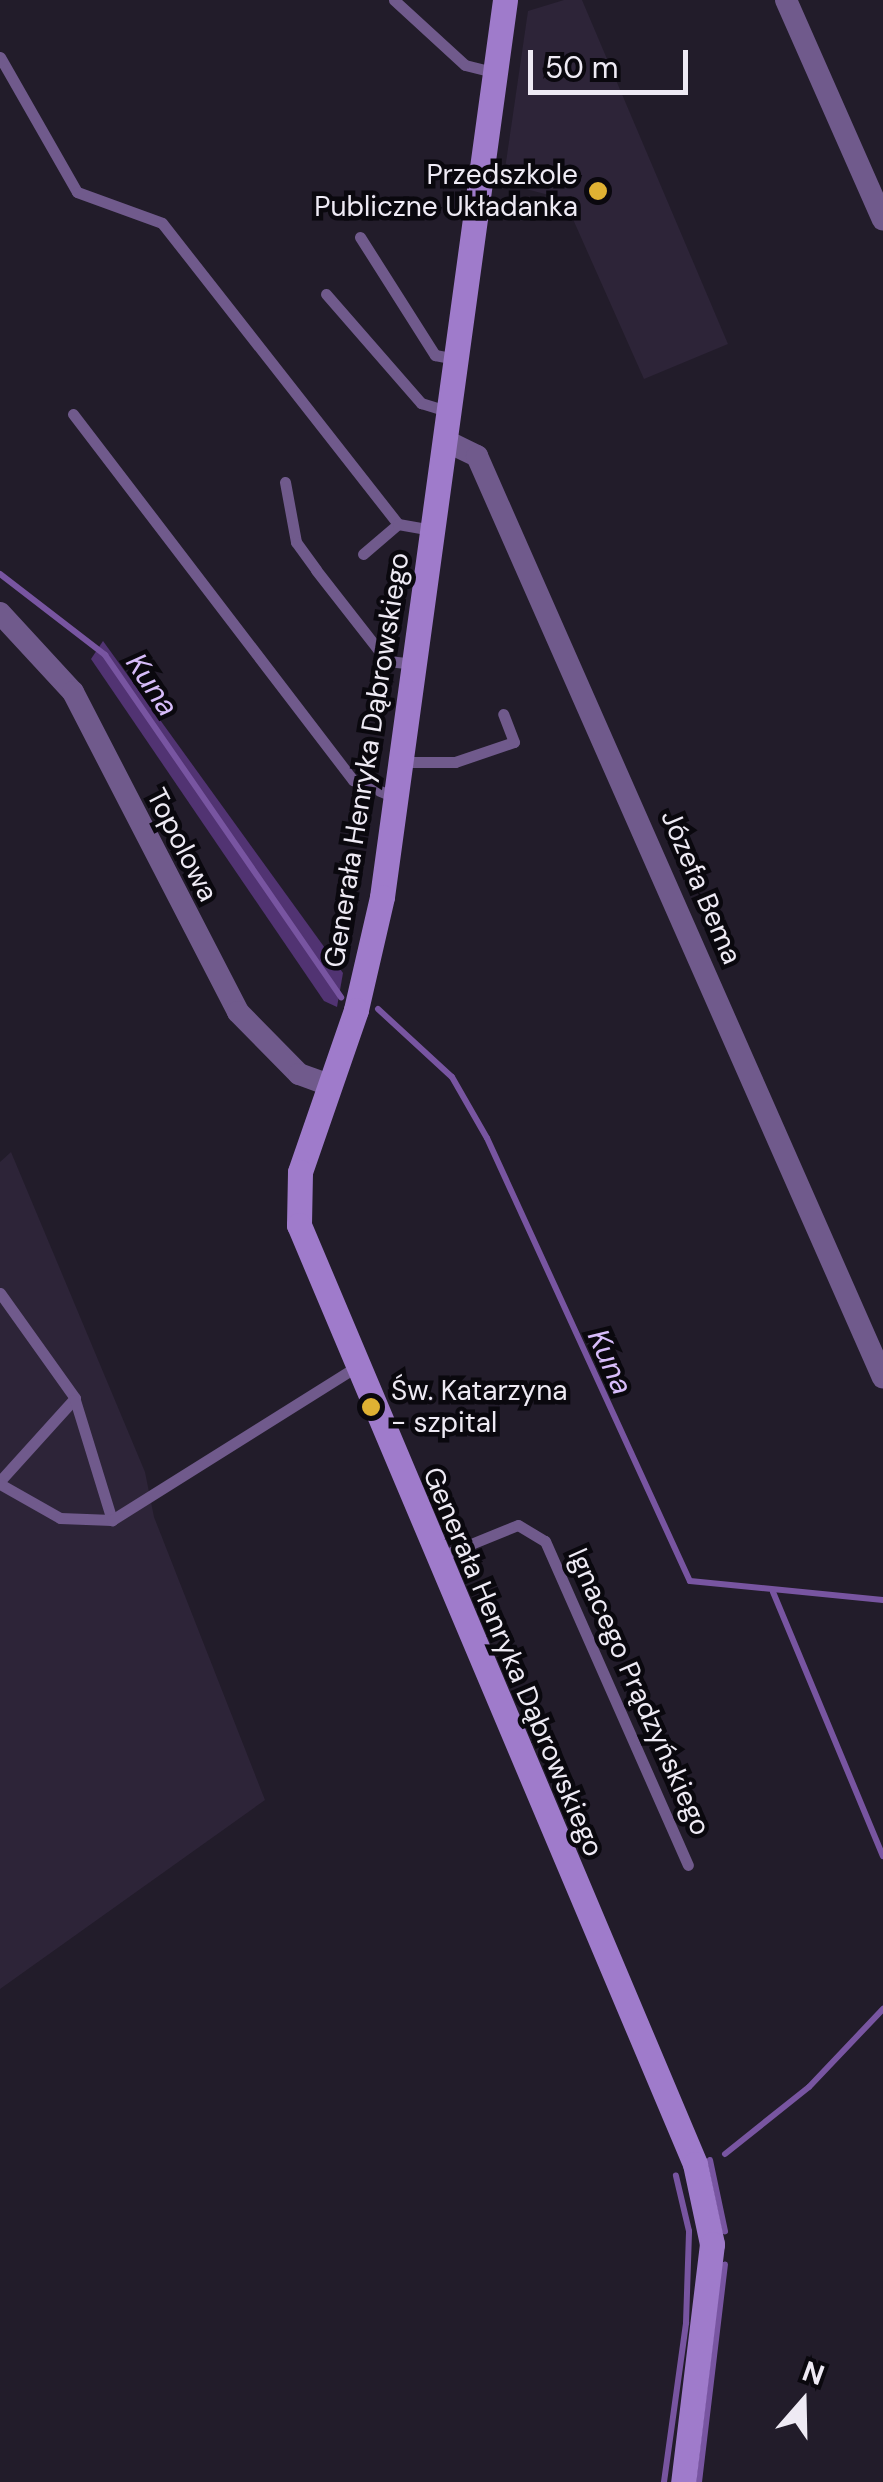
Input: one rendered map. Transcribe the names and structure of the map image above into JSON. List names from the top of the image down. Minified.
{"streets":{"street":["Generała Henryka Dąbrowskiego","Topolowa","Józefa Bema"],"lane":["Ignacego Prądzyńskiego"]},"crossings":[["Generała Henryka Dąbrowskiego","Topolowa"],["Generała Henryka Dąbrowskiego","Józefa Bema"],["Generała Henryka Dąbrowskiego","Ignacego Prądzyńskiego"]],"water":["Kuna"],"places":["Przedszkole Publiczne Układanka","Św. Katarzyna - szpital"],"scale_bar":"50 m","north":"top"}
